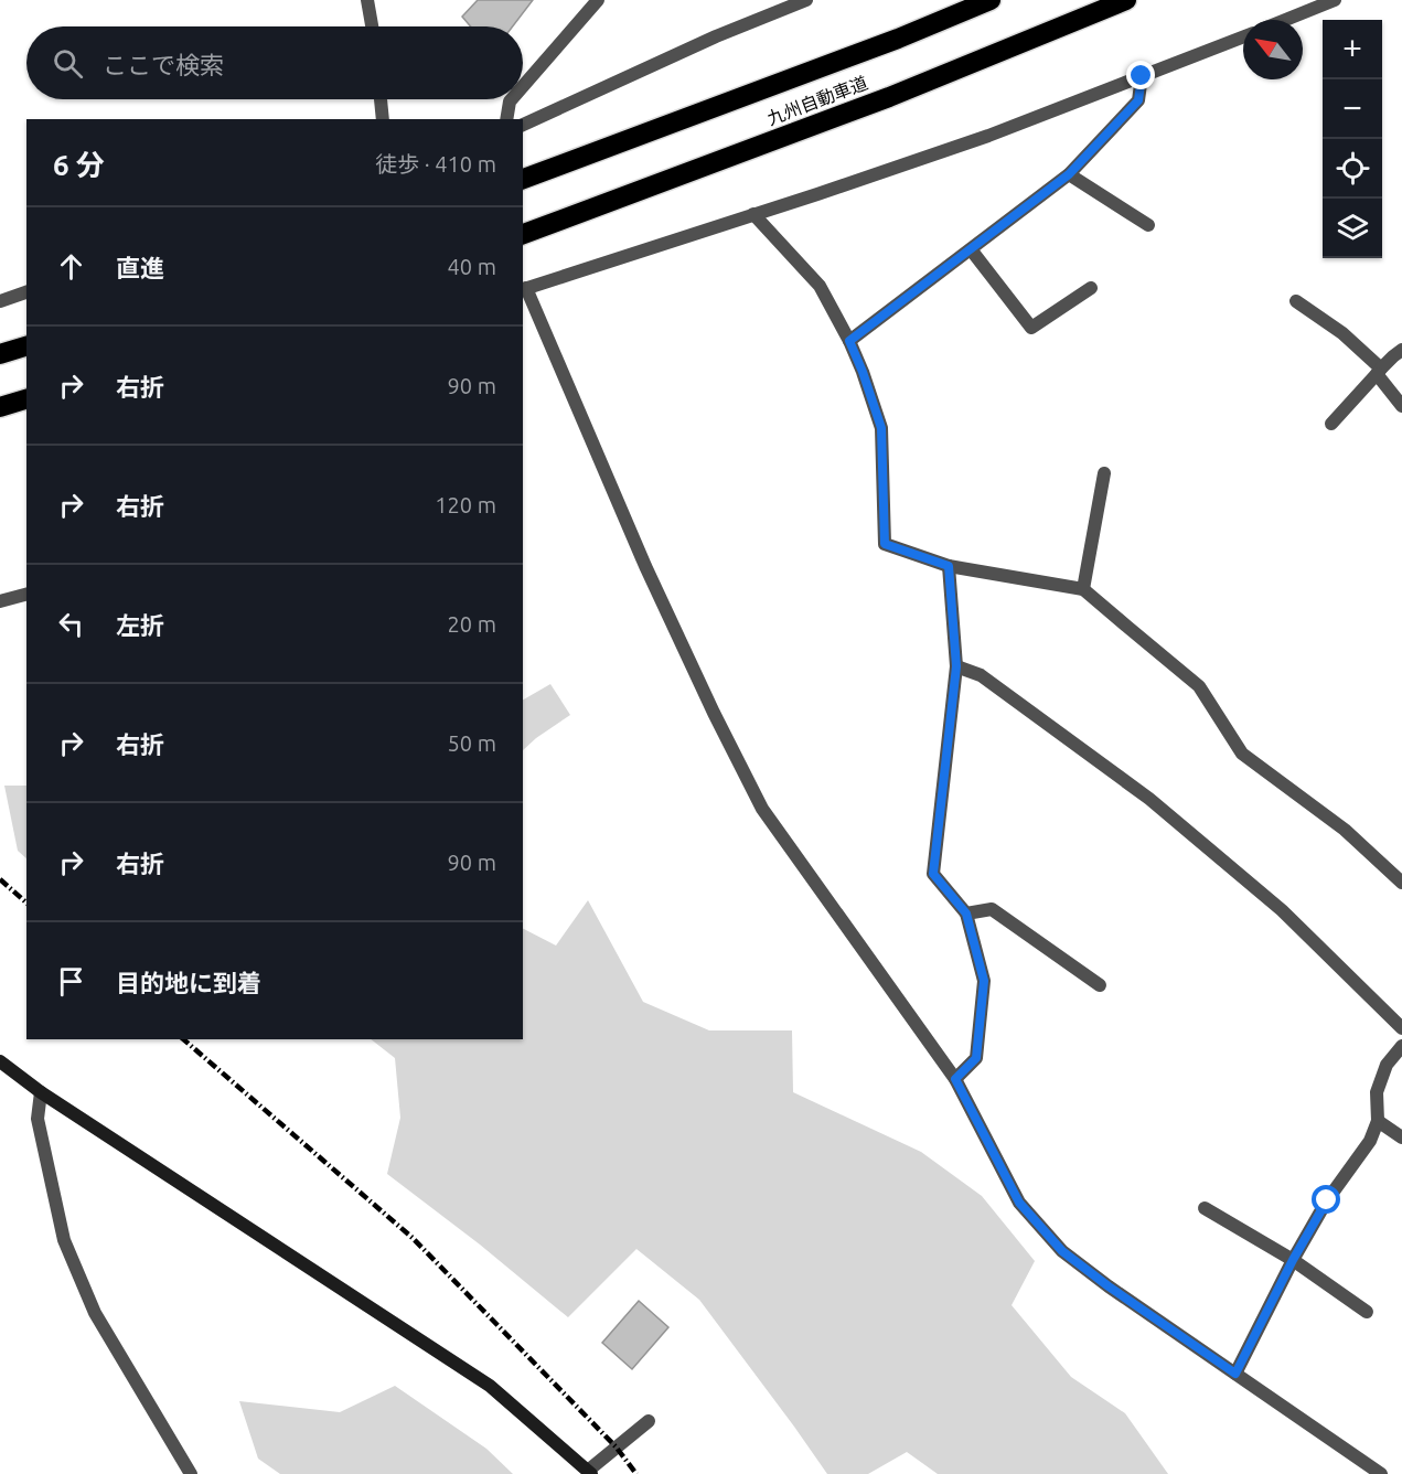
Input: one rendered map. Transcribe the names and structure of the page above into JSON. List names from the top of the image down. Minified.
{"streets":{"highway":["九州自動車道"]},"north":"top left","page":{"map_buttons":["+","−"],"search":"ここで検索","heading":["6 分","徒歩 · 410 m"],"list":[["直進","40 m"],["右折","90 m"],["右折","120 m"],["左折","20 m"],["右折","50 m"],["右折","90 m"],"目的地に到着"]}}
